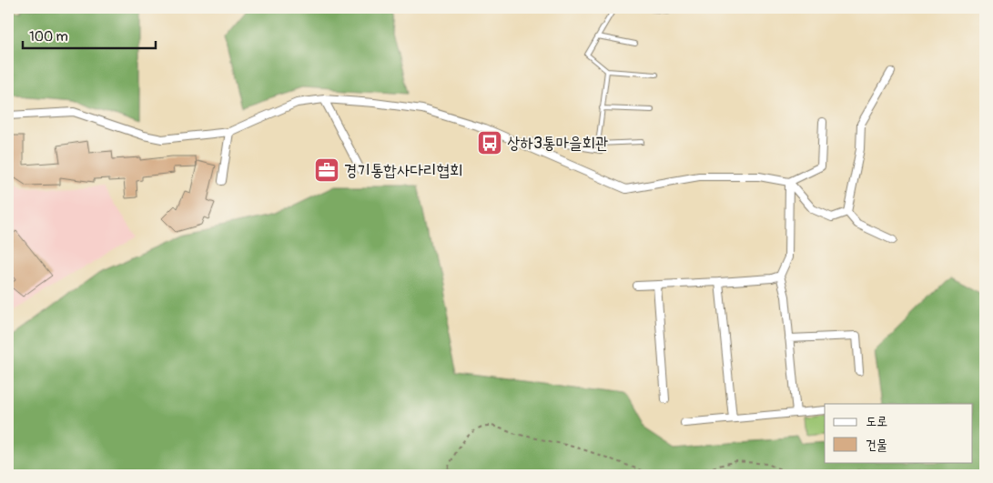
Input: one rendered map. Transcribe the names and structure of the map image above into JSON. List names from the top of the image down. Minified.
{"places":{"bus stop":["상하3통마을회관"],"office":["경기통합사다리협회"]},"legend":["도로","건물"],"scale_bar":"100 m"}
